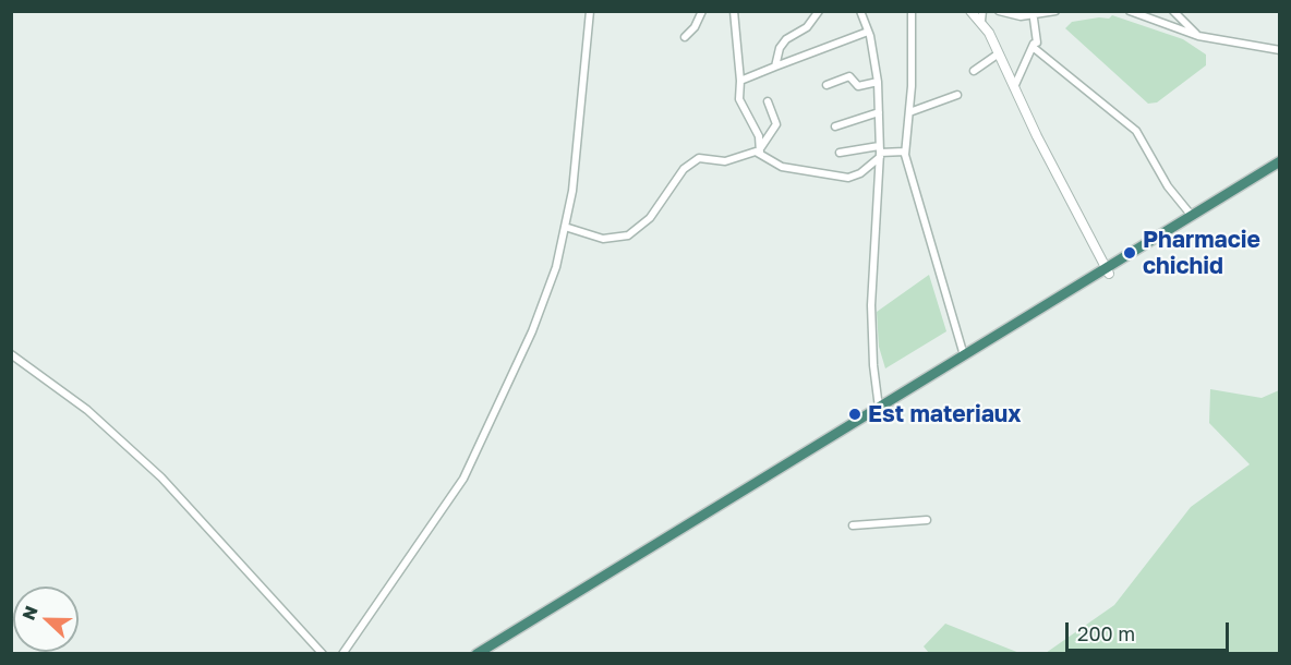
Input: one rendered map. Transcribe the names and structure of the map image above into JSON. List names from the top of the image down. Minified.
{"places":["Pharmacie chichid","Est materiaux"],"scale_bar":"200 m","north":"left"}
